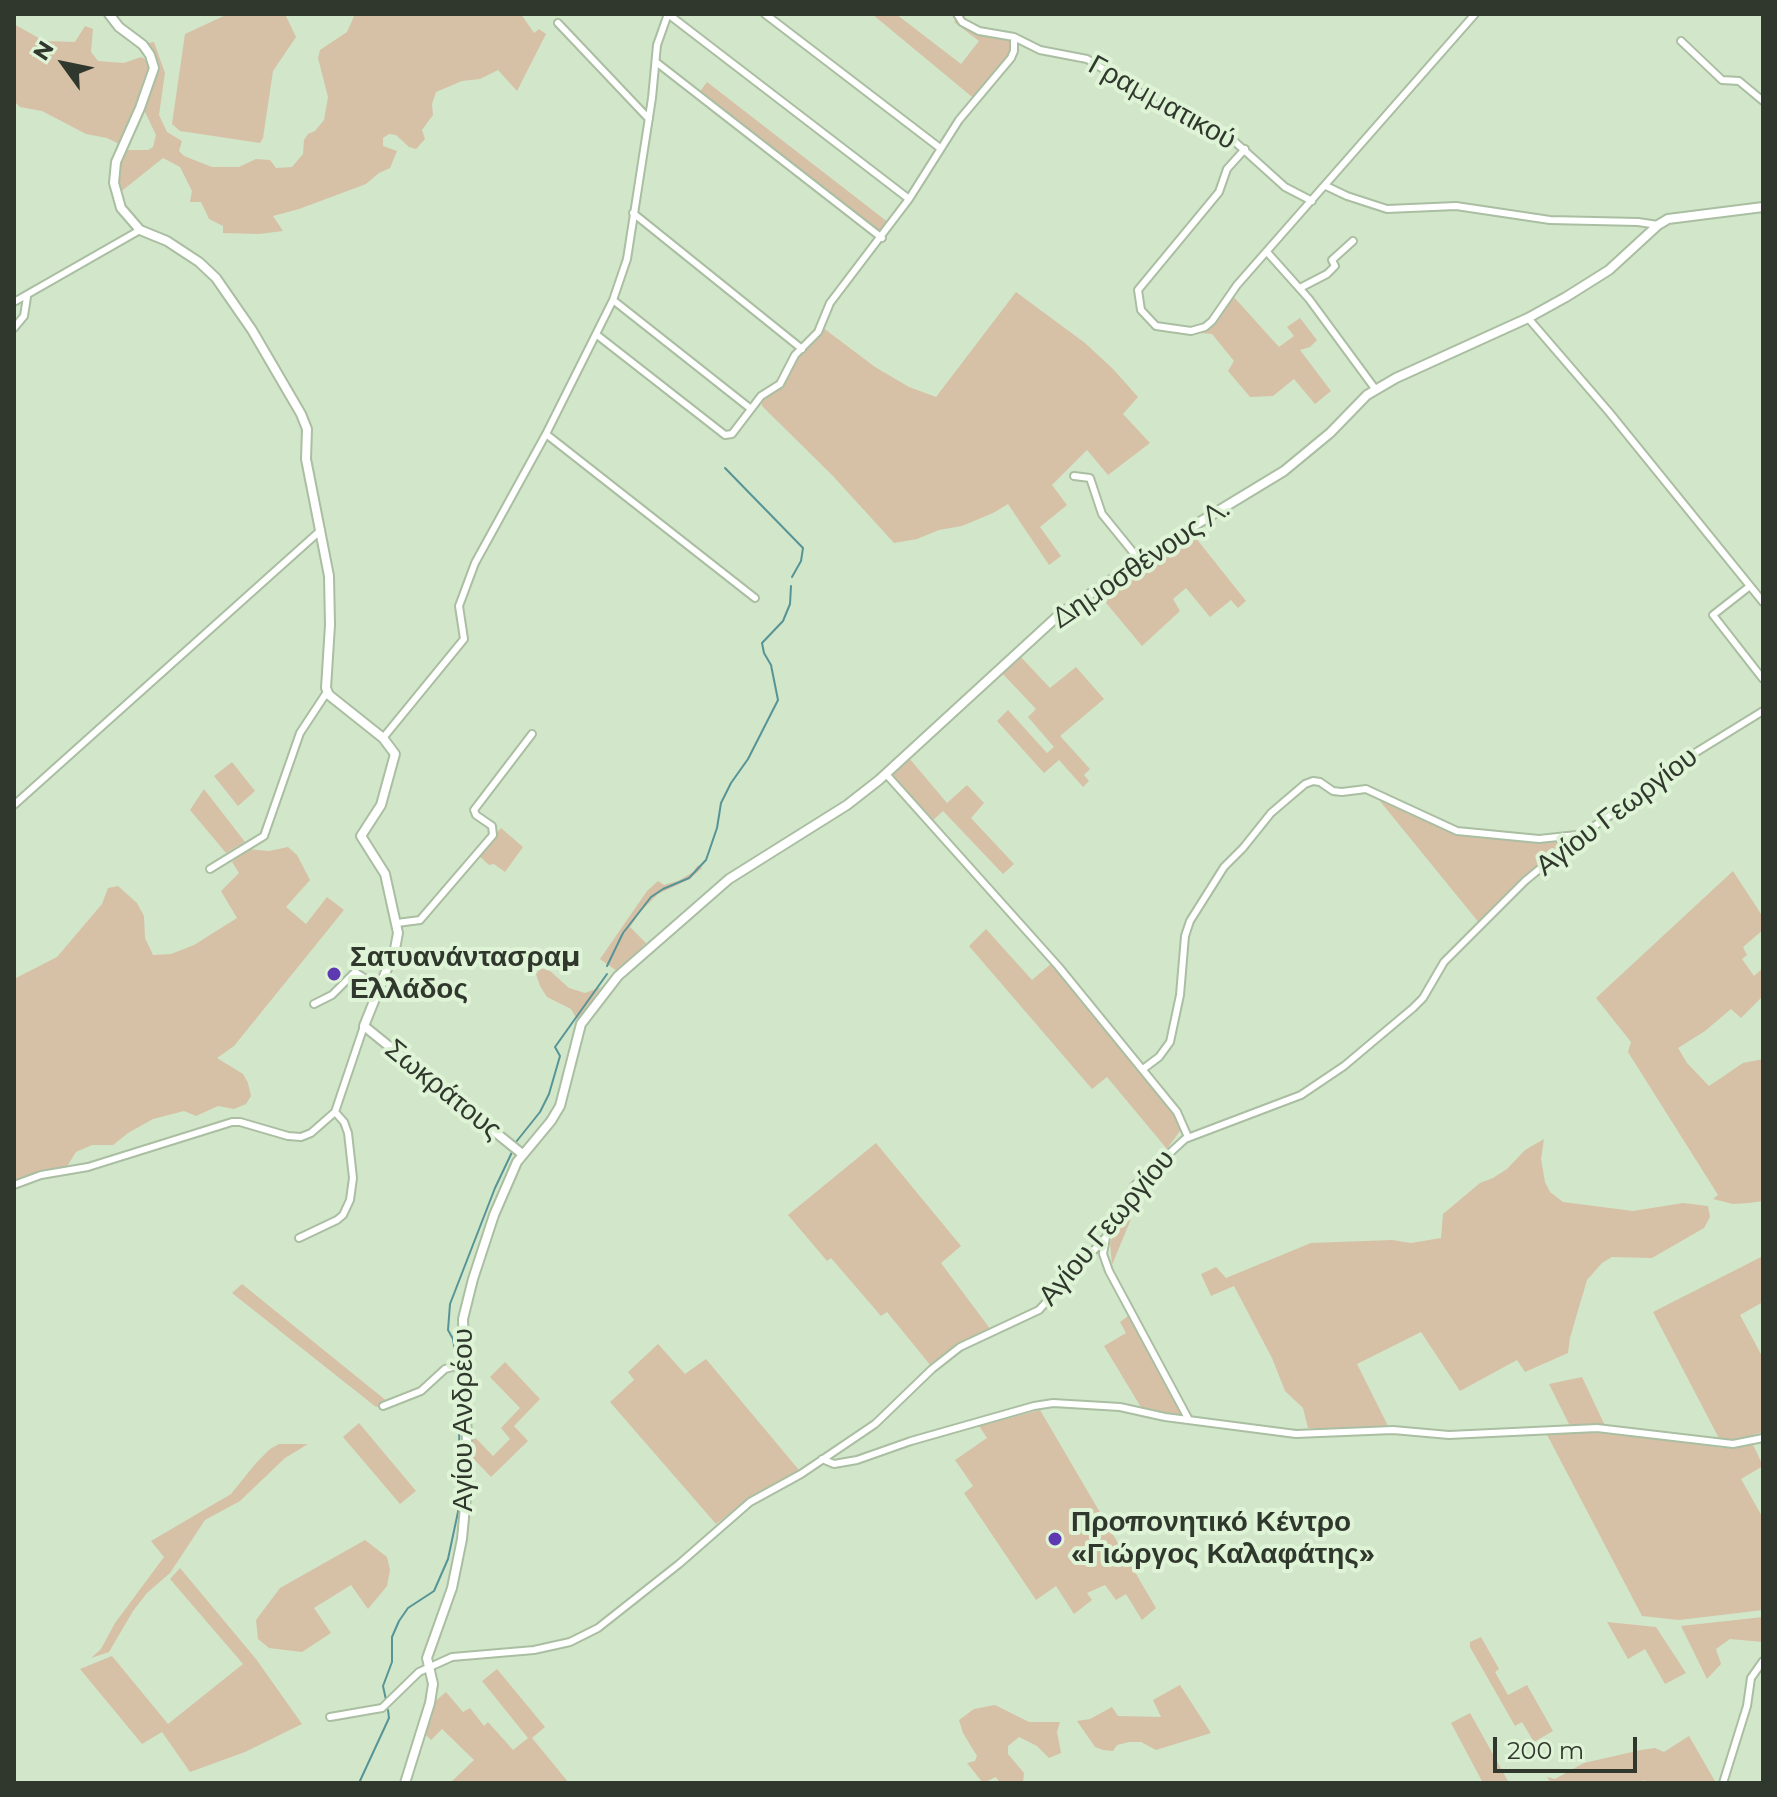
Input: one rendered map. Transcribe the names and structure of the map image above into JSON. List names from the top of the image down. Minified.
{"streets":{"street":["Γραμματικού","Δημοσθένους Λ.","Αγίου Γεωργίου","Σωκράτους","Αγίου Ανδρέου"]},"crossings":[["Δημοσθένους Λ.","Σωκράτους"],["Δημοσθένους Λ.","Αγίου Ανδρέου"],["Αγίου Γεωργίου","Αγίου Ανδρέου"],["Σωκράτους","Αγίου Ανδρέου"]],"places":["Σατυανάντασραμ Ελλάδος","Προπονητικό Κέντρο «Γιώργος Καλαφάτης»"],"scale_bar":"200 m","north":"top left"}
